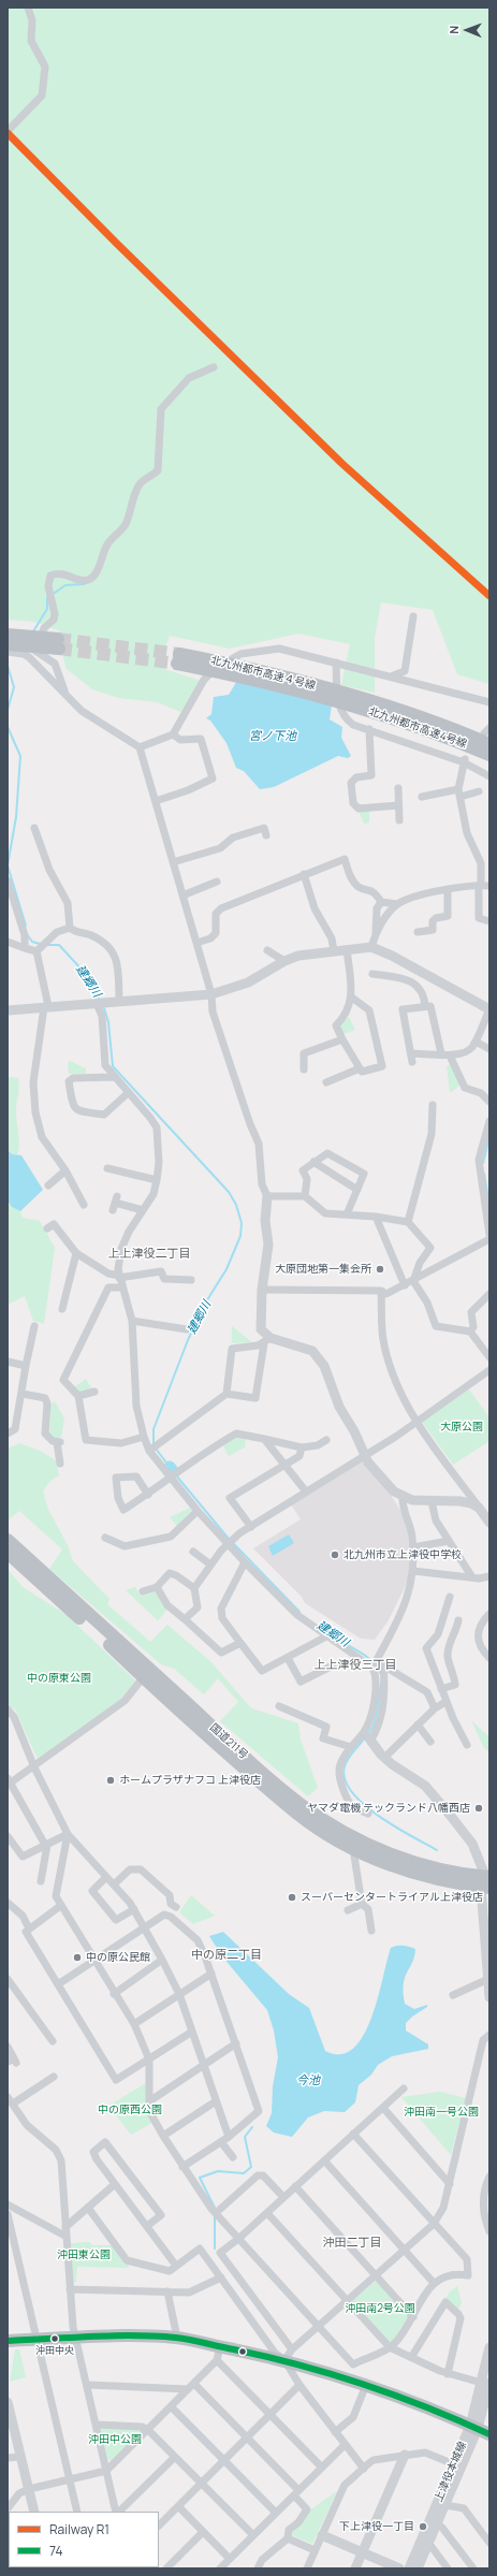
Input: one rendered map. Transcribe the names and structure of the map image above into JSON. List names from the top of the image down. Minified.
{"streets":{"highway":["北九州都市高速４号線","北九州都市高速4号線","国道211号"],"street":["上津役本城線"]},"crossings":[["北九州都市高速４号線","北九州都市高速4号線"]],"districts":["上上津役二丁目","上上津役三丁目","中の原二丁目","沖田二丁目"],"water":["宮ノ下池","建郷川","今池"],"parks":["大原公園","中の原東公園","中の原西公園","沖田南一号公園","沖田東公園","沖田南2号公園","沖田中公園"],"places":["大原団地第一集会所","北九州市立上津役中学校","ホームプラザナフコ 上津役店","ヤマダ電機 テックランド八幡西店","スーパーセンタートライアル上津役店","中の原公民館","沖田中央","下上津役一丁目"],"lines":["rail line R1","transit line 74"],"legend":["Railway R1","74"],"north":"left"}
